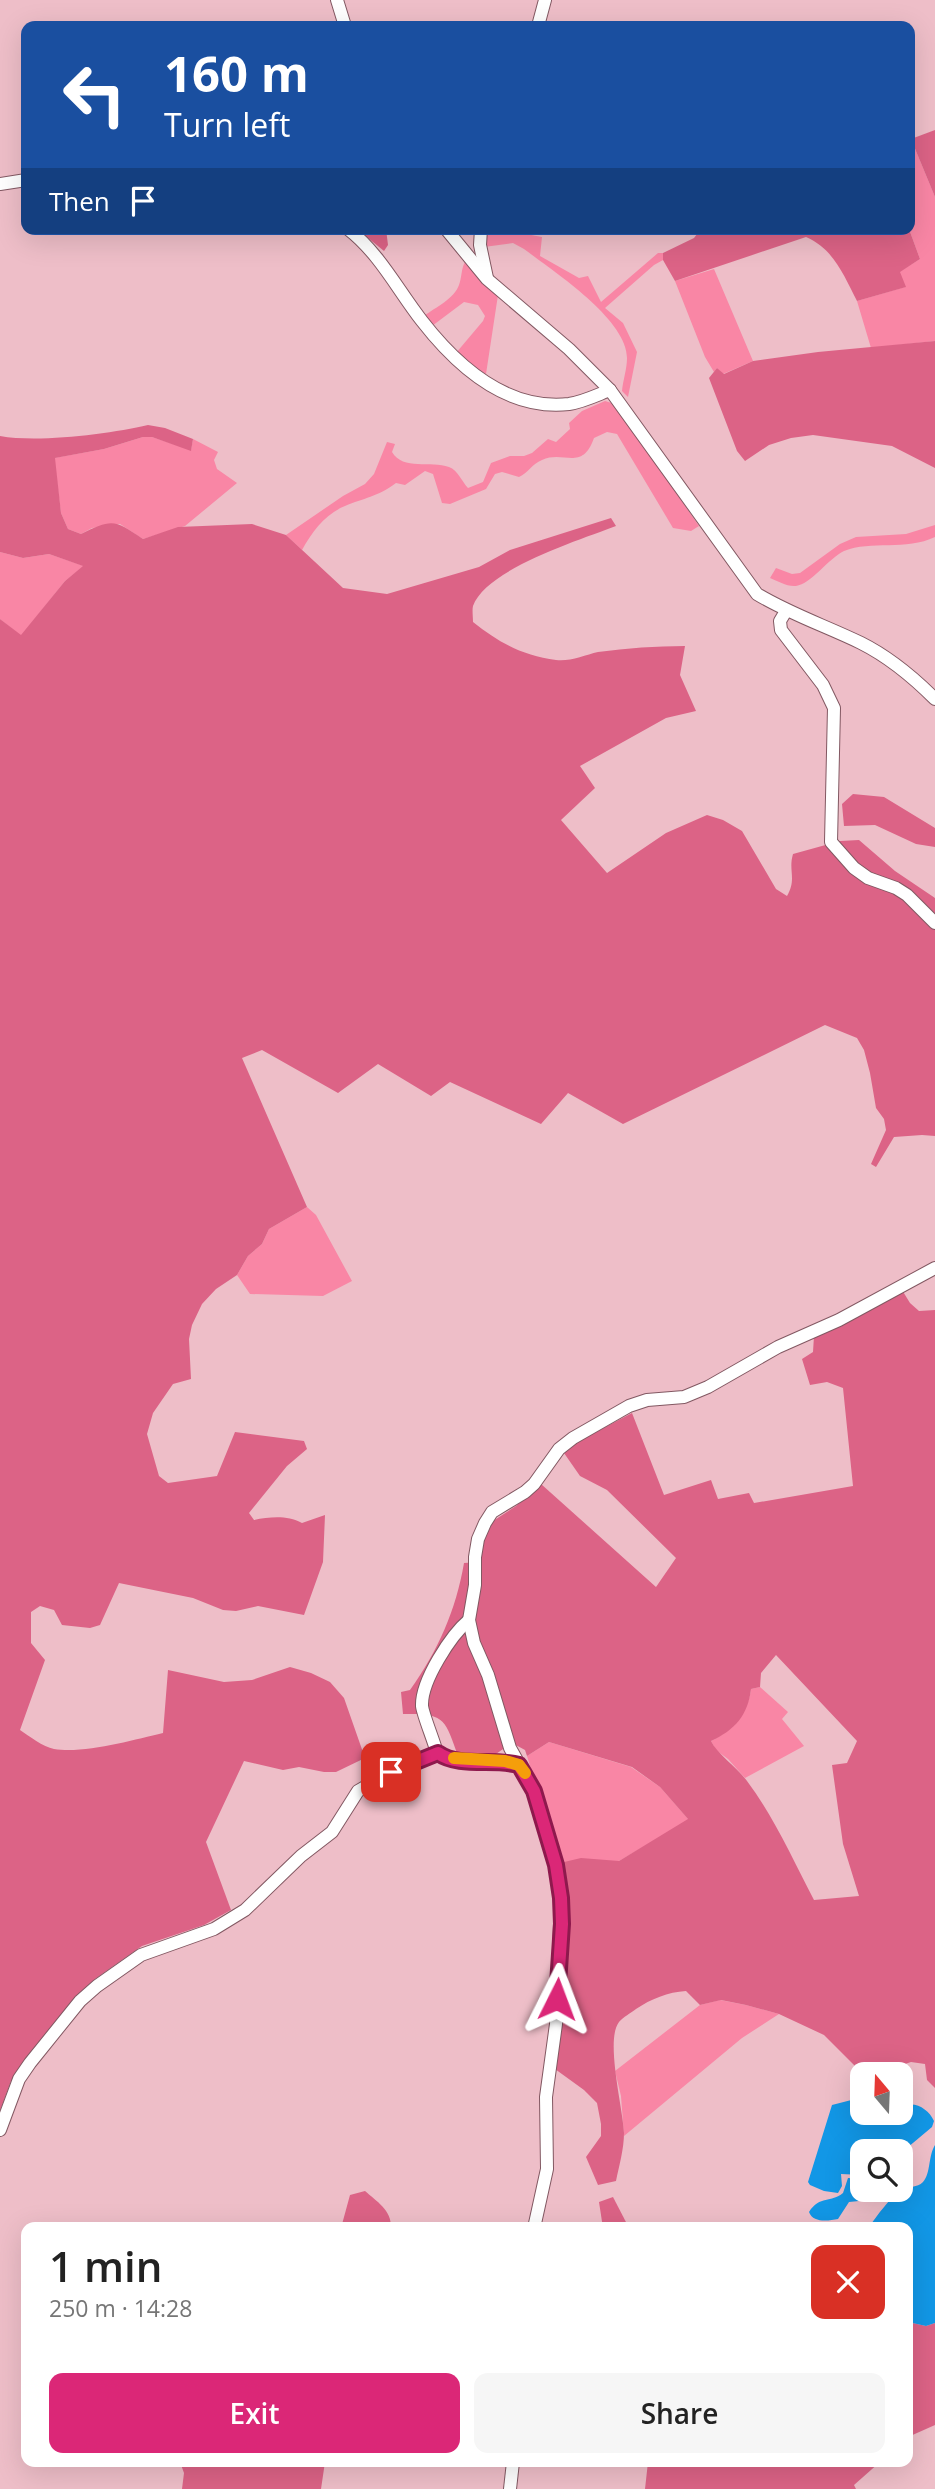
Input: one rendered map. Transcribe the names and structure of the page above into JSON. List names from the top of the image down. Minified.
{"north":"top","page":{"turn":["160 m","Turn left"],"then":"Then","heading":["1 min","250 m · 14:28"],"buttons":["Exit","Share"]}}
